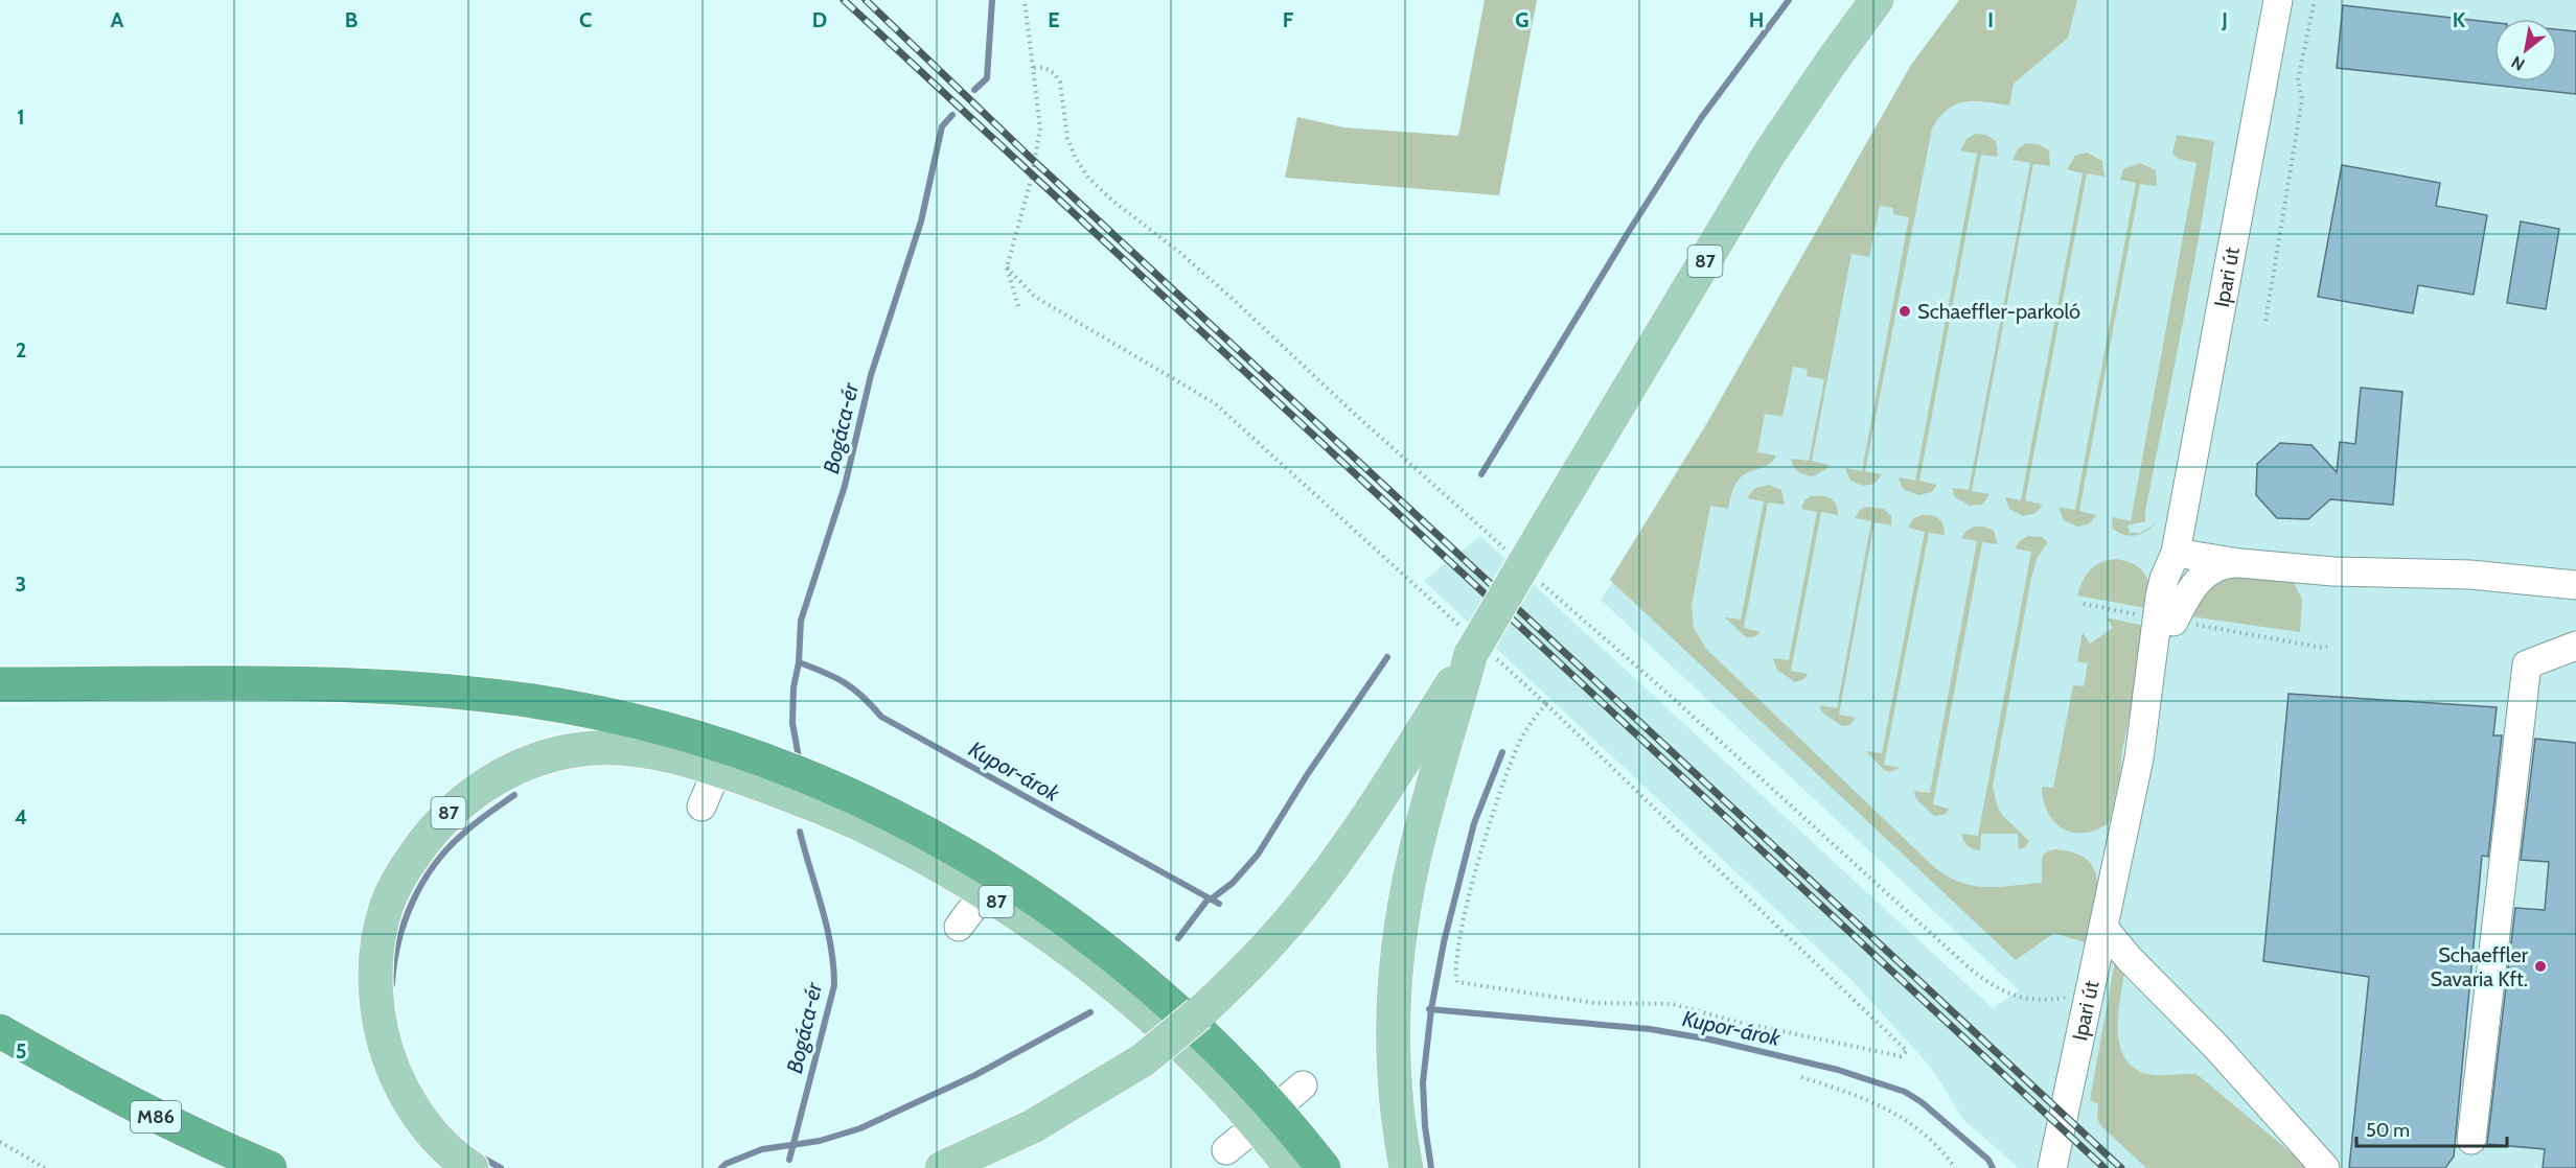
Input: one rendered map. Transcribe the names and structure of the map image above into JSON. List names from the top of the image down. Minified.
{"streets":{"highway":["M86"],"main road":["87"],"street":["Ipari út"]},"water":["Bogáca-ér","Kupor-árok"],"places":["Schaeffler-parkoló","Schaeffler Savaria Kft."],"scale_bar":"50 m","north":"bottom left","grid":{"columns":["A","B","C","D","E","F","G","H","I","J","K"],"rows":["1","2","3","4","5"]}}
